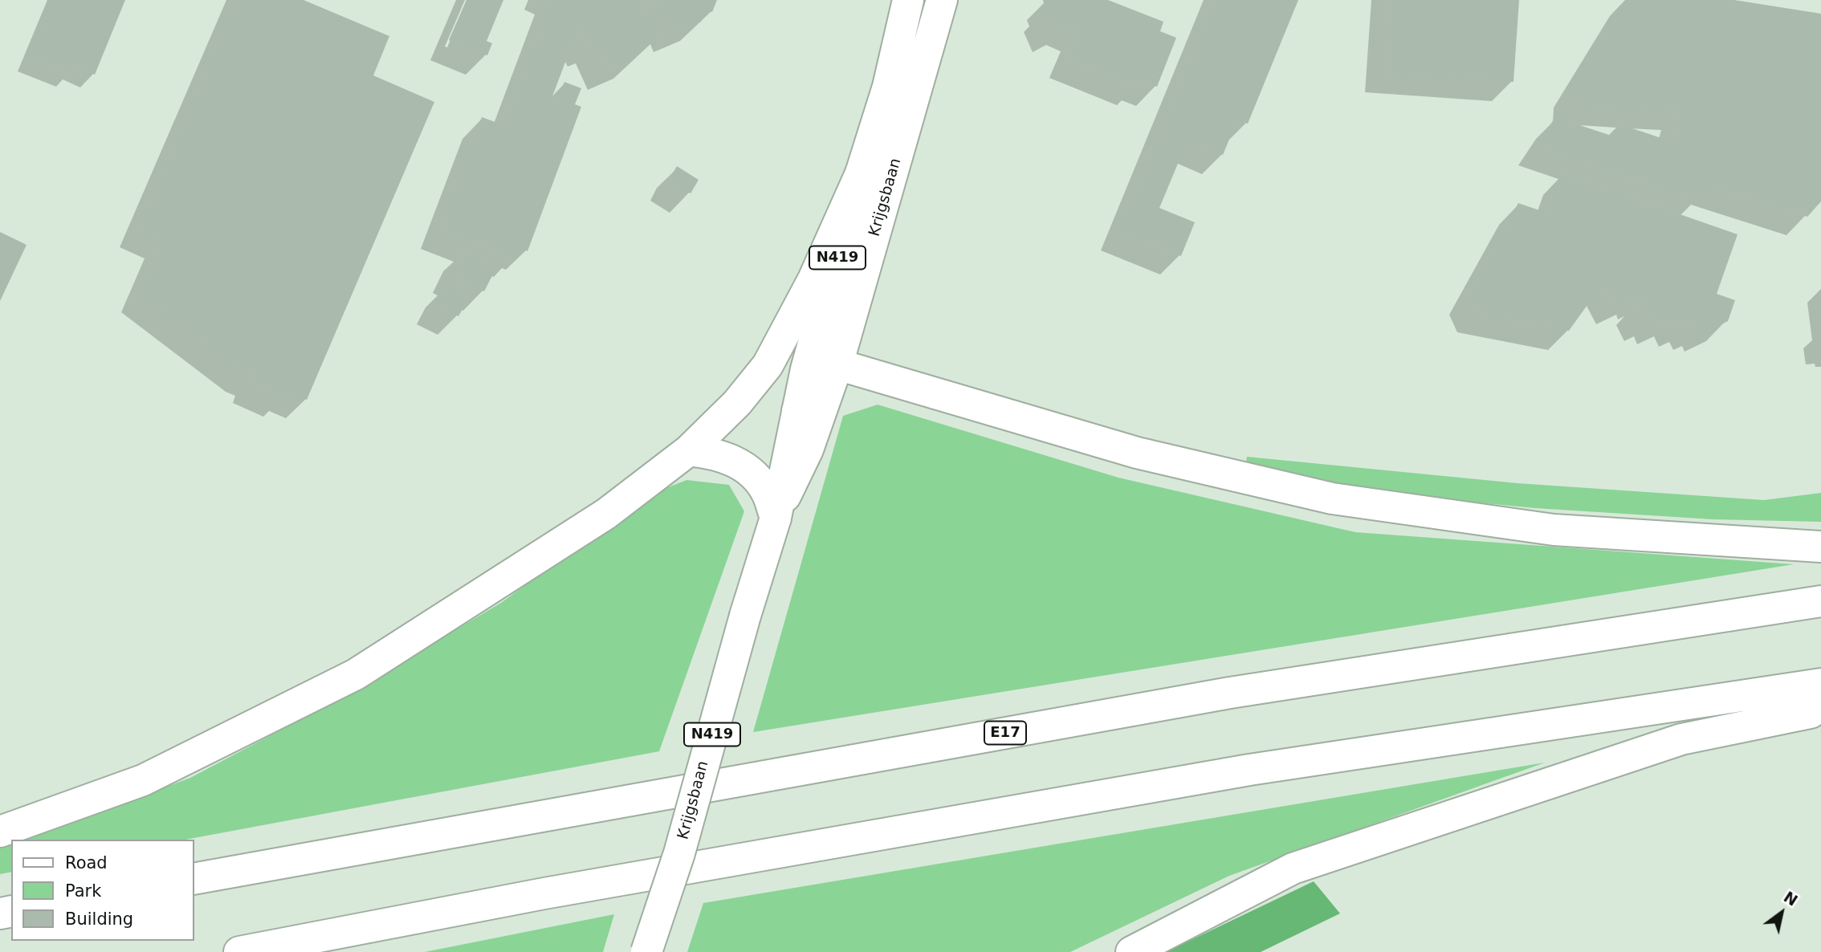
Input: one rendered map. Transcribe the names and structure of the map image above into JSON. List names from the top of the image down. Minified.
{"streets":{"main road":["Krijgsbaan","N419","E17"]},"legend":["Road","Park","Building"],"north":"top right"}
